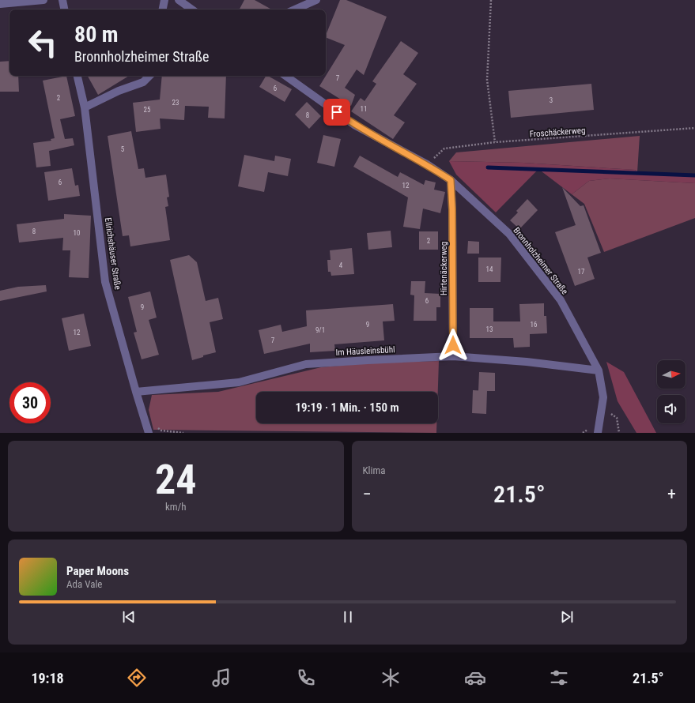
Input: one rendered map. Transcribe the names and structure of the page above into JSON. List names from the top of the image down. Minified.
{"streets":{"street":["Ellrichshäuser Straße","Bronnholzheimer Straße","Hirtenäckerweg","Im Häusleinsbühl"],"path":["Froschäckerweg"]},"crossings":[["Froschäckerweg","Bronnholzheimer Straße"],["Ellrichshäuser Straße","Im Häusleinsbühl"],["Bronnholzheimer Straße","Hirtenäckerweg"],["Bronnholzheimer Straße","Im Häusleinsbühl"],["Hirtenäckerweg","Im Häusleinsbühl"]],"house_numbers":["7","6","2","3","23","11","25","8","5","6","12","8","10","2","4","14","17","6","9","9","16","13","9/1","12","7"],"north":"right","page":{"turn":["80 m","Bronnholzheimer Straße"],"limit":"30","trip":"19:19 · 1 Min. · 150 m","tile":[["24","km/h"],"Klima"],"heat":["−","21.5°","+"],"song":["Paper Moons","Ada Vale"],"tabs":["19:18","21.5°"]}}
